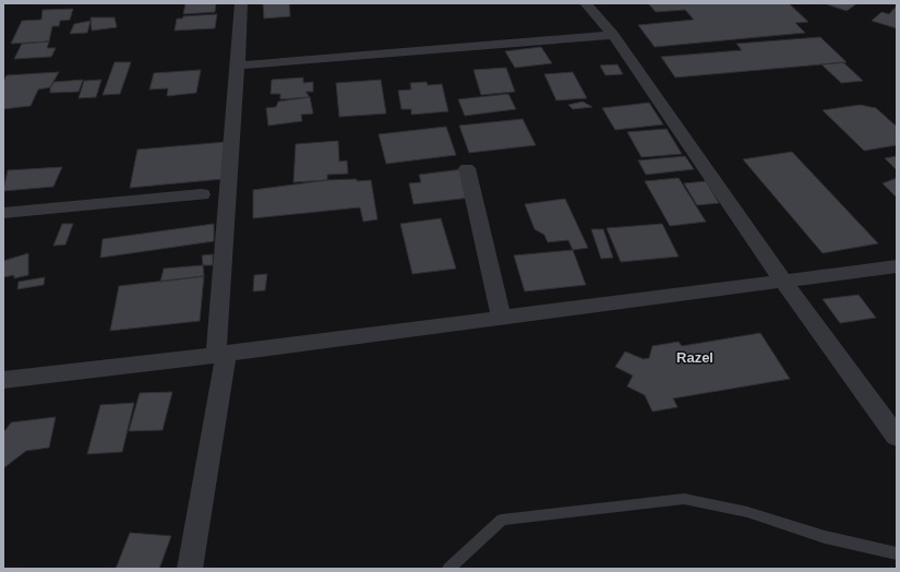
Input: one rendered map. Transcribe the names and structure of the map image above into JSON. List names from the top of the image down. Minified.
{"districts":["Razel"]}
